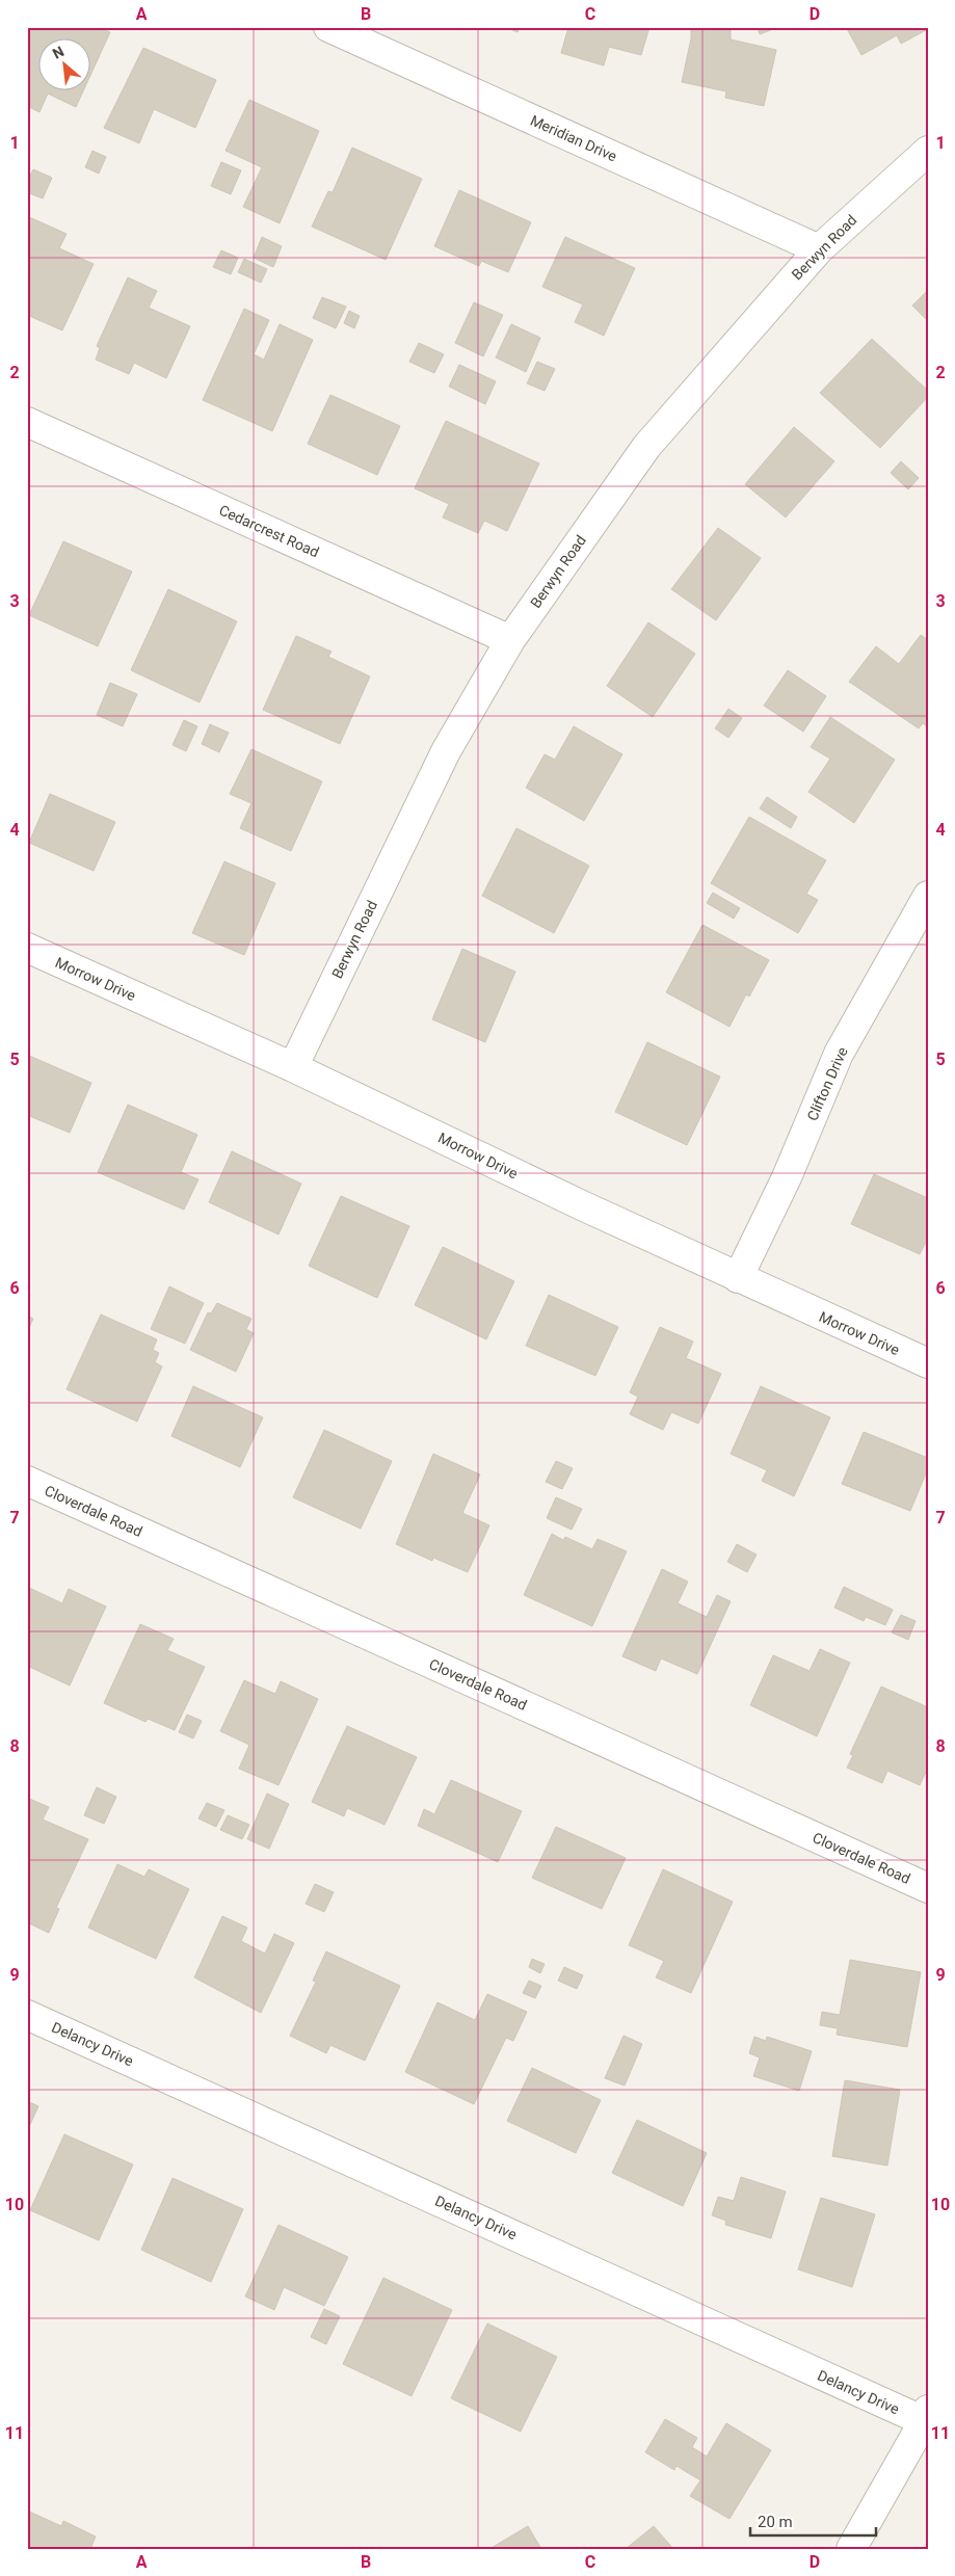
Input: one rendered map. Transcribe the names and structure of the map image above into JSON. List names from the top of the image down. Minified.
{"streets":{"street":["Meridian Drive","Berwyn Road","Cedarcrest Road","Morrow Drive","Clifton Drive","Cloverdale Road","Delancy Drive"]},"crossings":[["Meridian Drive","Berwyn Road"],["Berwyn Road","Cedarcrest Road"],["Berwyn Road","Morrow Drive"],["Morrow Drive","Clifton Drive"]],"scale_bar":"20 m","north":"top left","grid":{"columns":["A","B","C","D"],"rows":["1","2","3","4","5","6","7","8","9","10","11"]}}
